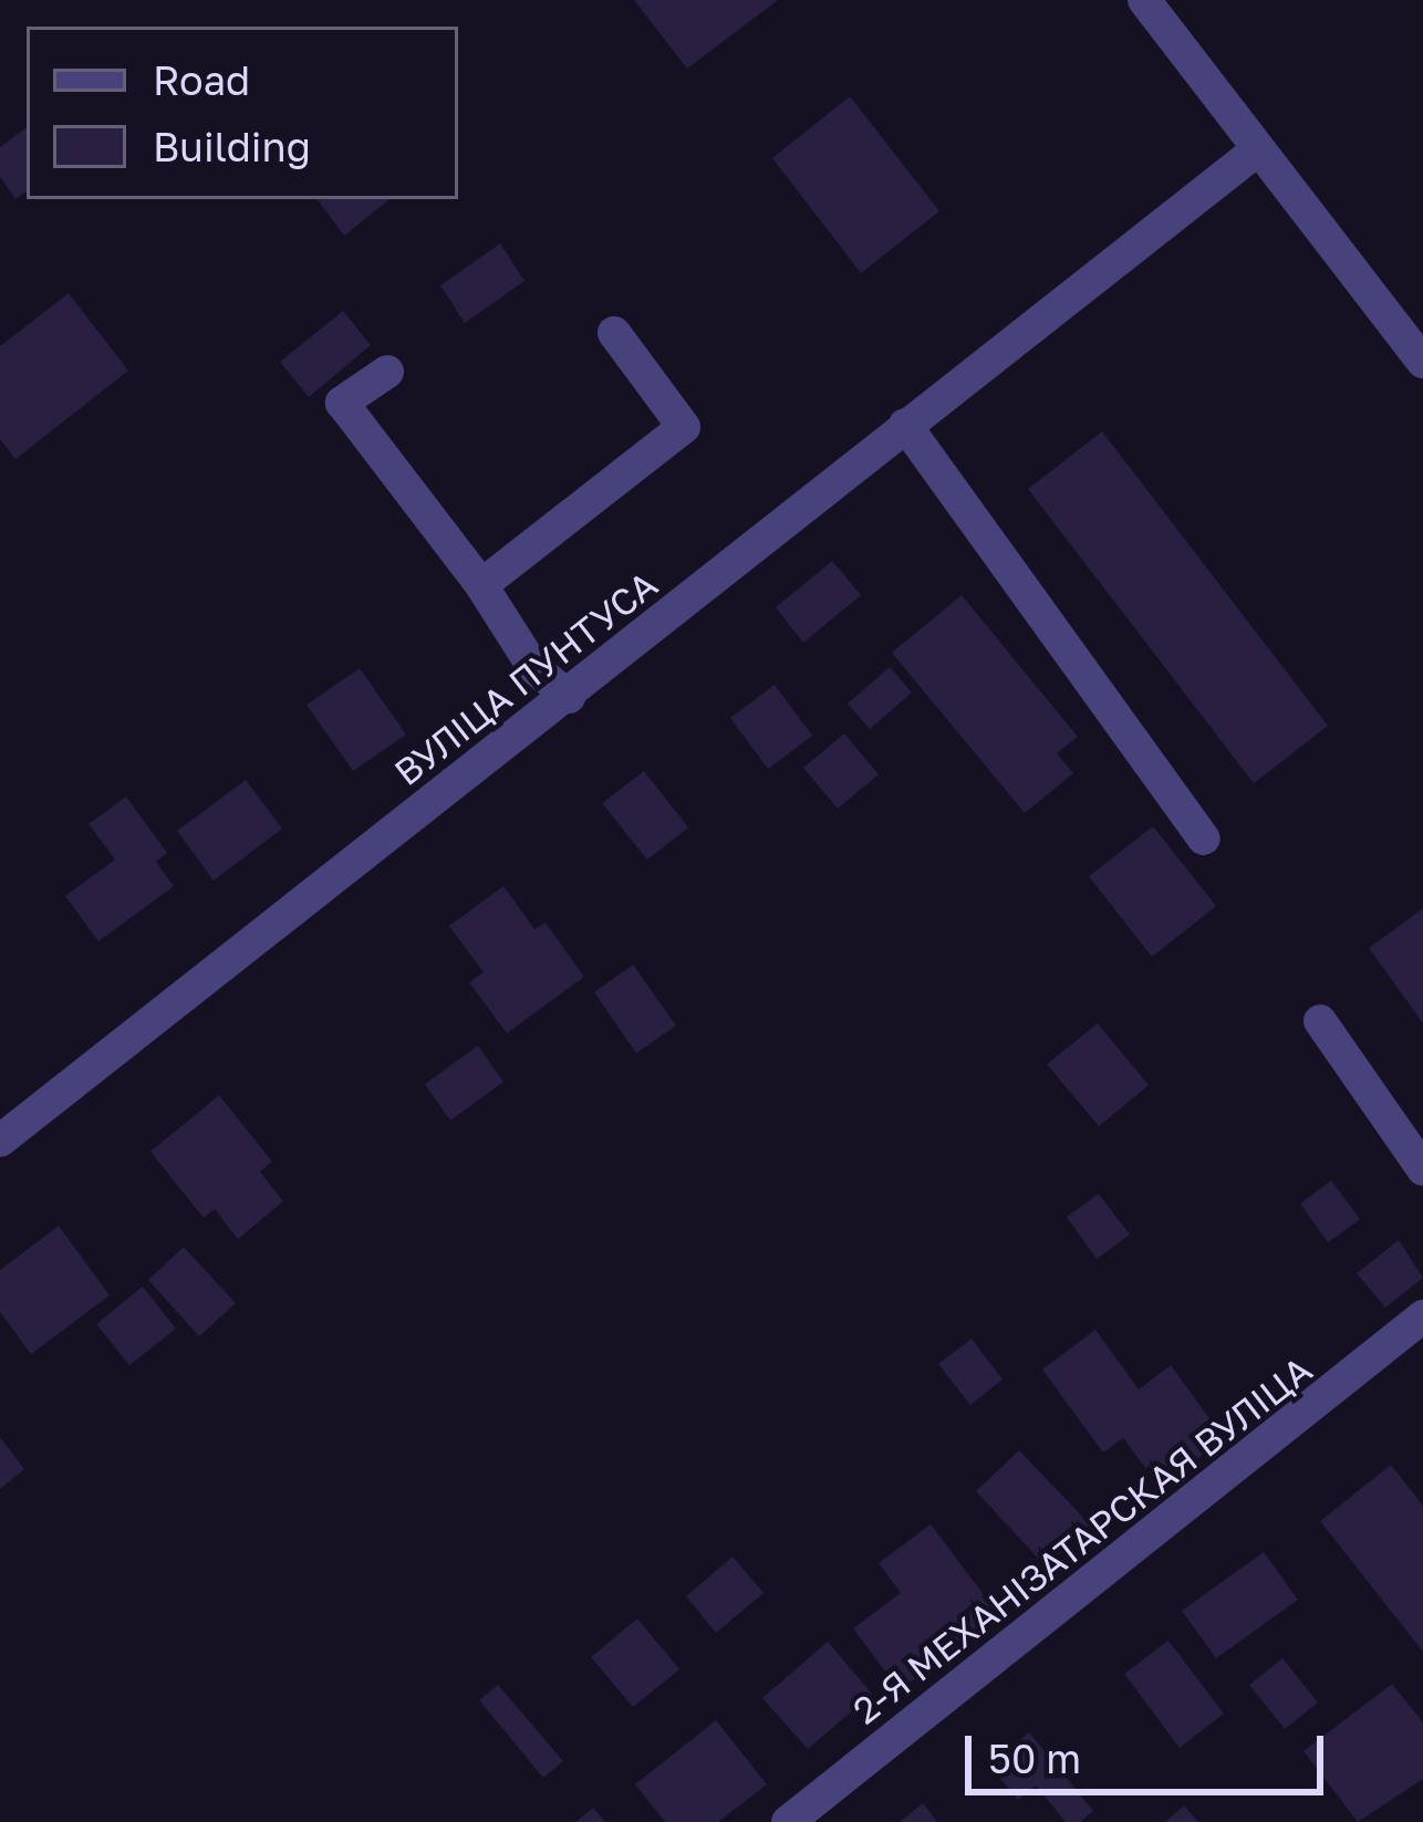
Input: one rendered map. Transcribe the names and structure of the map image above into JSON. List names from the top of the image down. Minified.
{"streets":{"street":["ВУЛІЦА ПУНТУСА","2-Я МЕХАНІЗАТАРСКАЯ ВУЛІЦА"]},"legend":["Road","Building"],"scale_bar":"50 m"}
